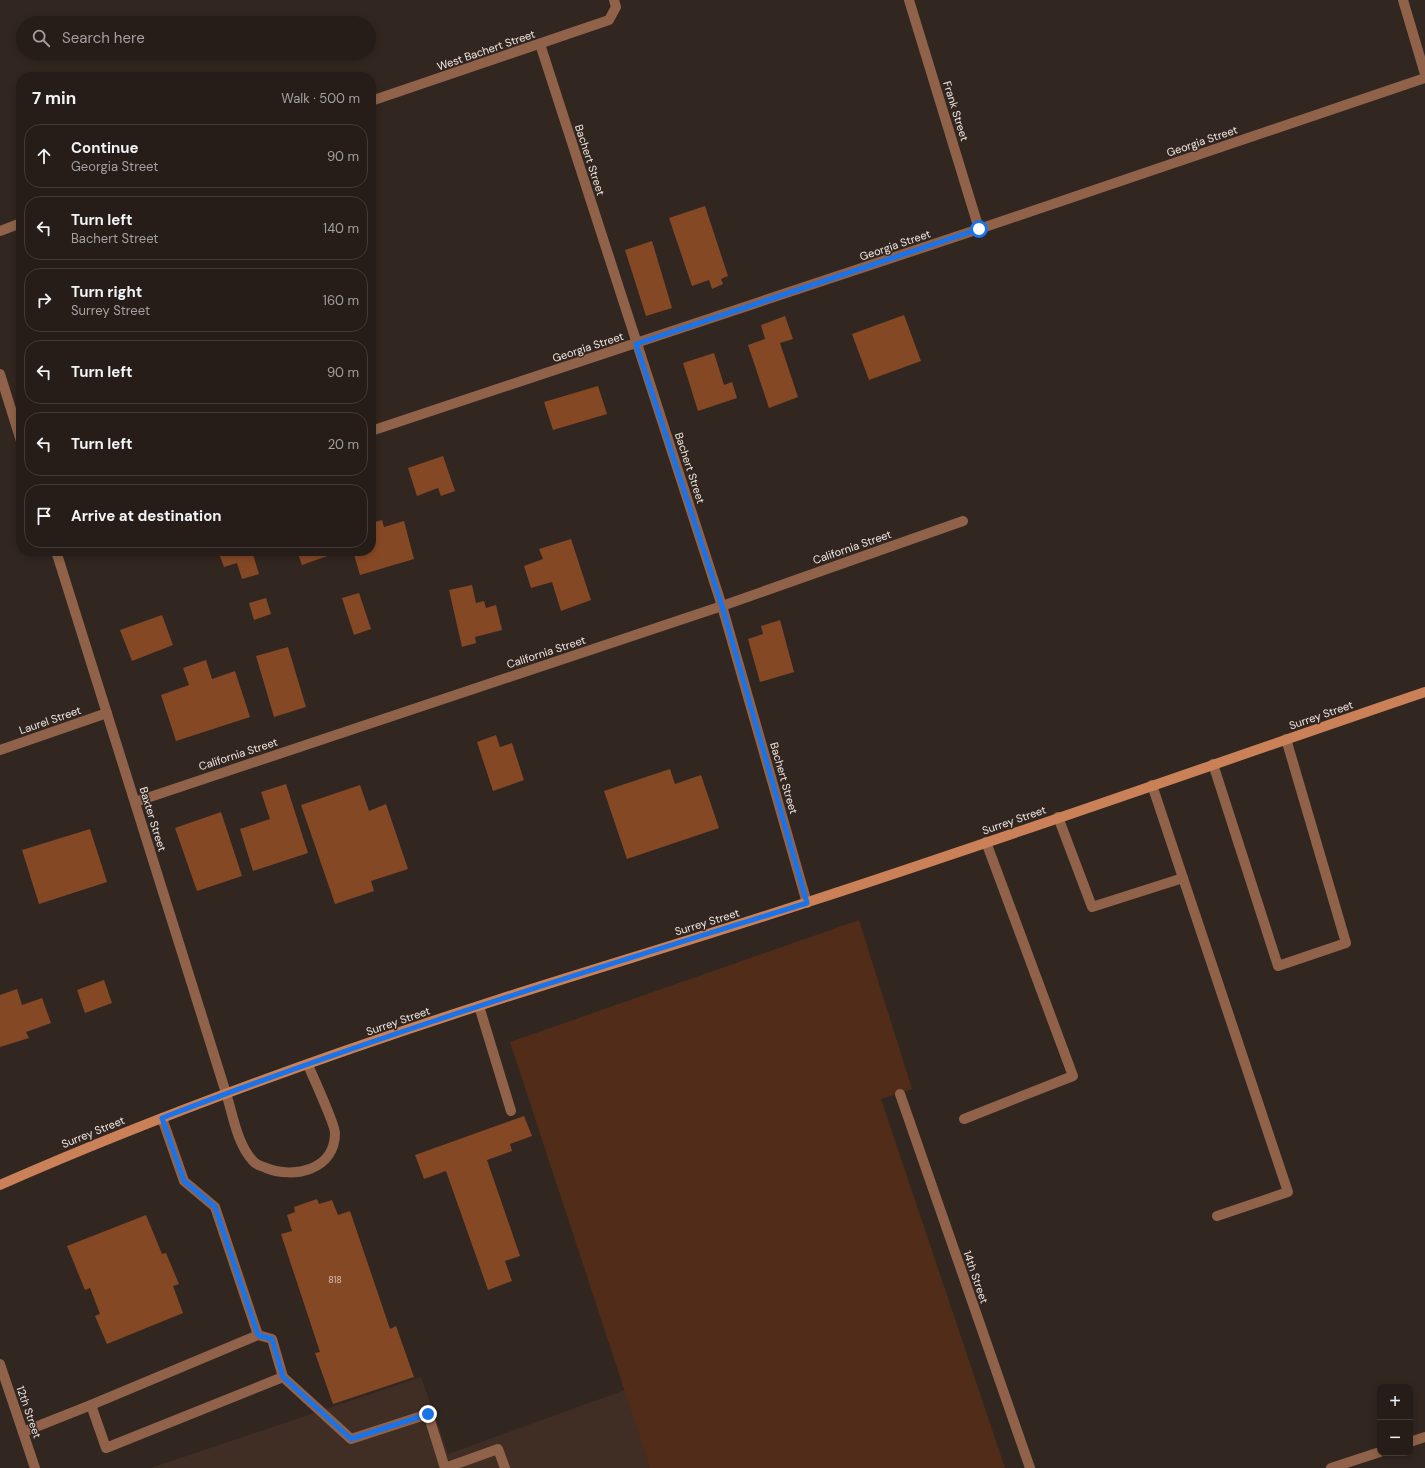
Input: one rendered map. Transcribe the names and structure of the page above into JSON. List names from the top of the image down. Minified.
{"streets":{"street":["West Bachert Street","Frank Street","Georgia Street","Bachert Street","California Street","Surrey Street","Laurel Street","Baxter Street","14th Street","12th Street"]},"crossings":[["West Bachert Street","Bachert Street"],["Frank Street","Georgia Street"],["Georgia Street","Bachert Street"],["Bachert Street","California Street"],["Bachert Street","Surrey Street"],["California Street","Baxter Street"],["Surrey Street","Baxter Street"],["Laurel Street","Baxter Street"]],"house_numbers":["818"],"page":{"search":"Search here","heading":["7 min","Walk · 500 m"],"list":[["Continue","Georgia Street","90 m"],["Turn left","Bachert Street","140 m"],["Turn right","Surrey Street","160 m"],["Turn left","90 m"],["Turn left","20 m"],"Arrive at destination"],"map_buttons":["+","−"]}}
